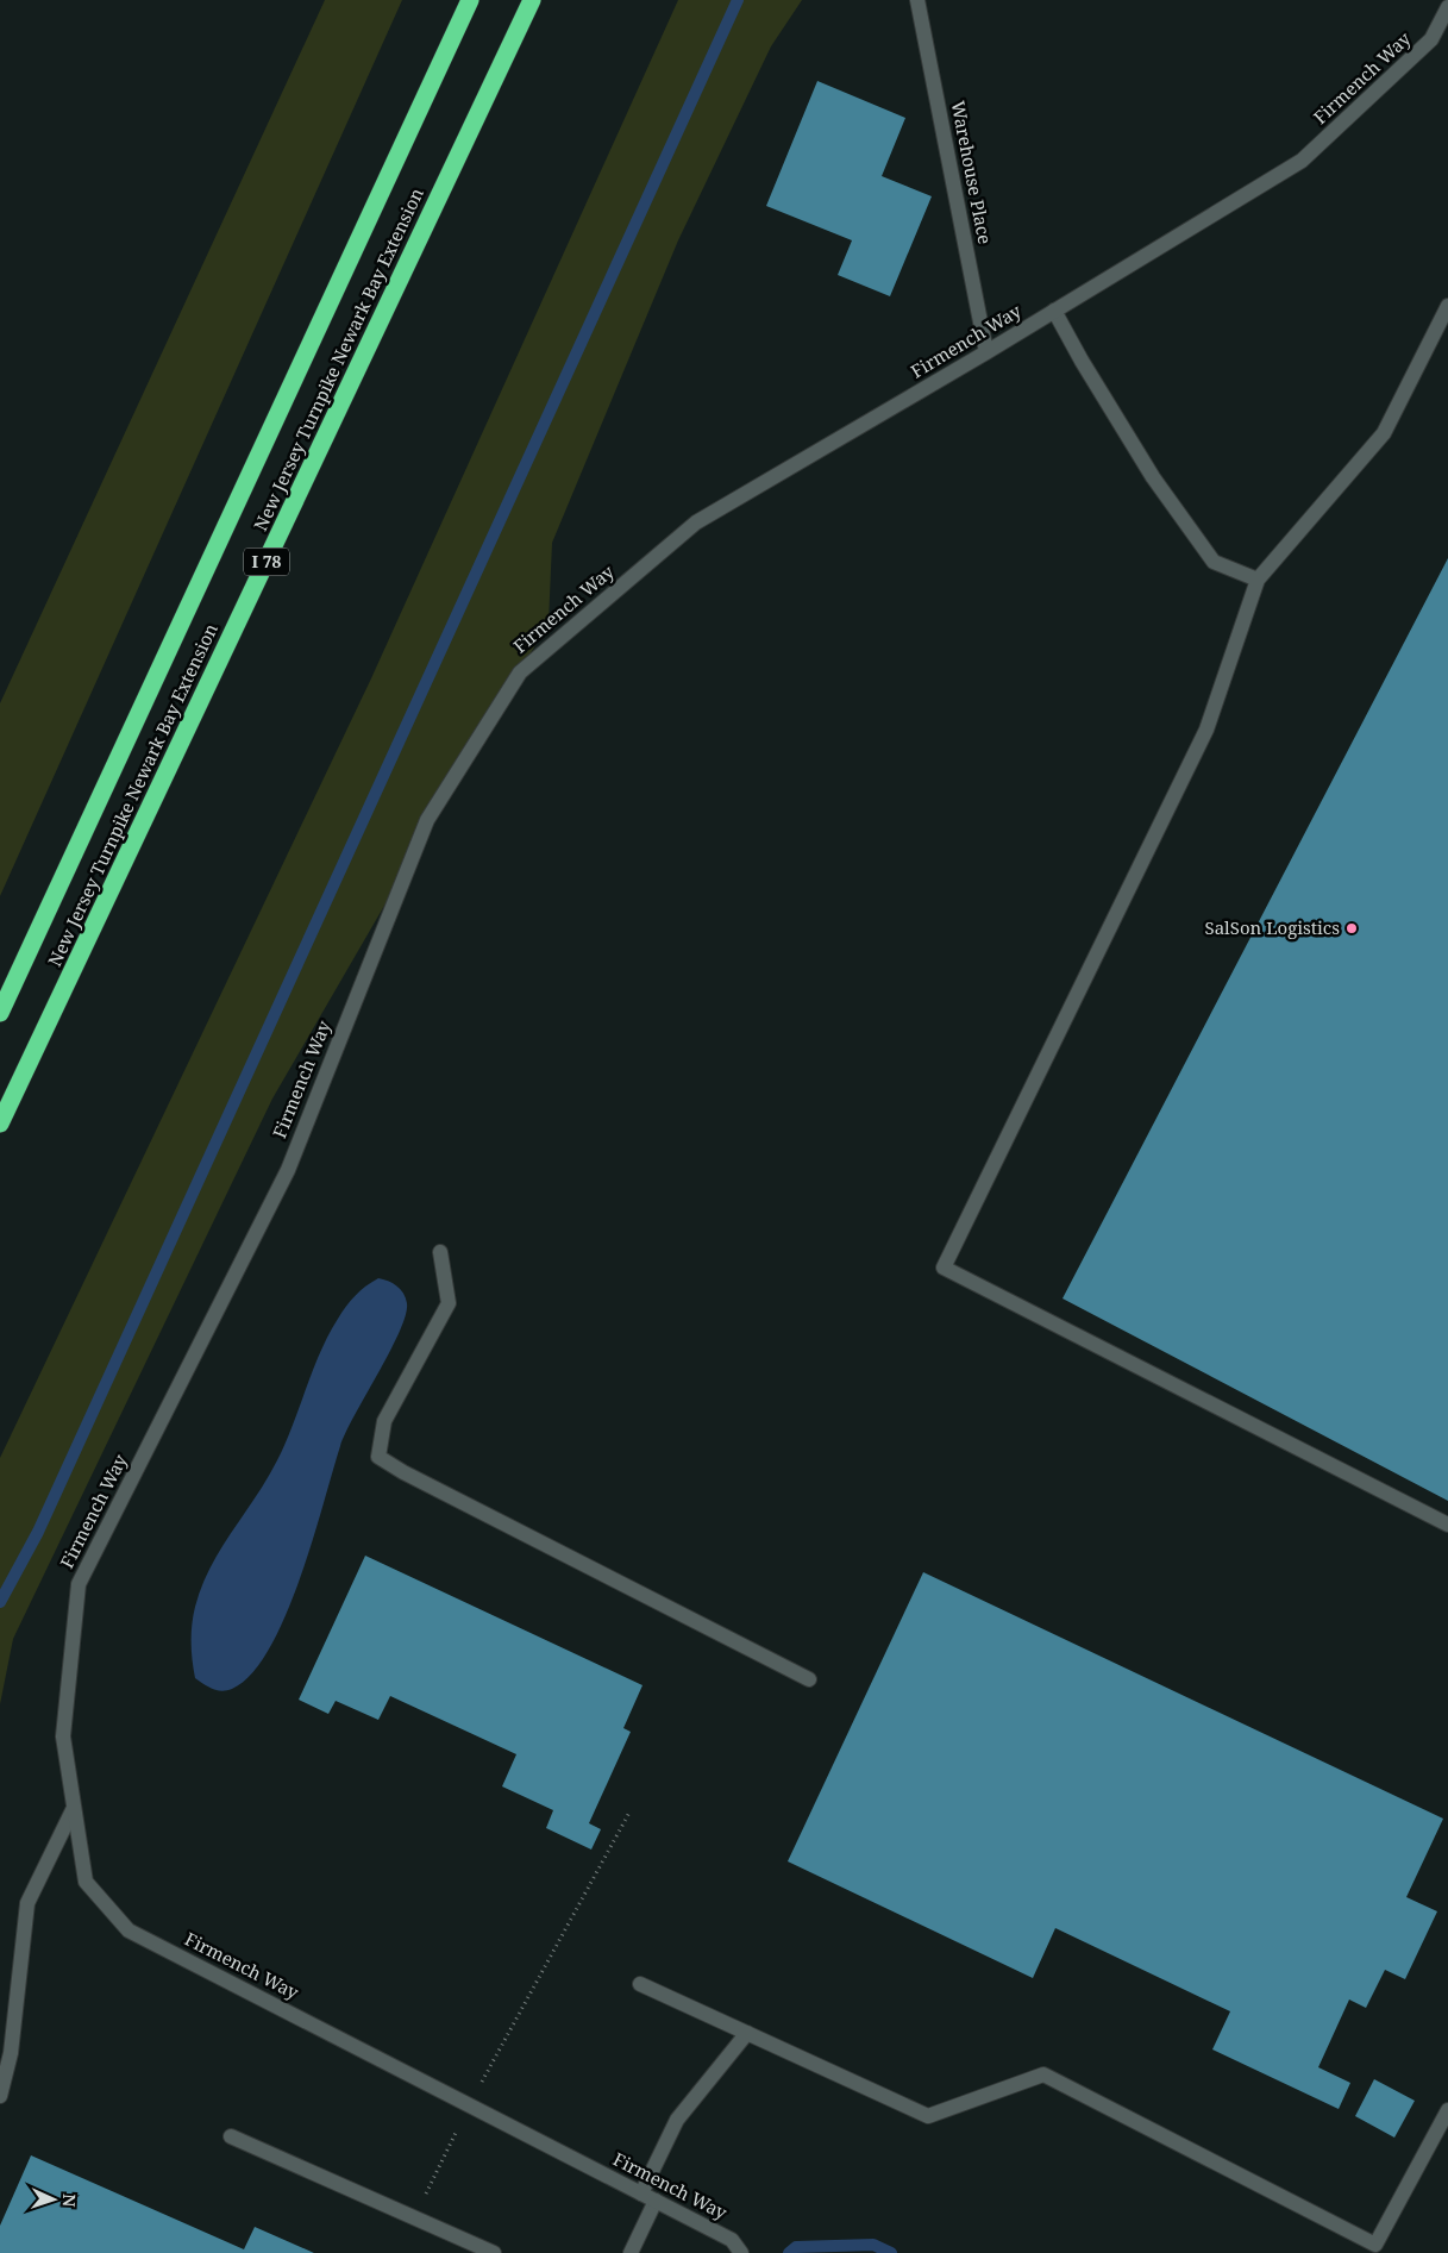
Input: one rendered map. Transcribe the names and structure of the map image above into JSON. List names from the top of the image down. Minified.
{"streets":{"highway":["New Jersey Turnpike Newark Bay Extension","I 78"],"street":["Firmench Way","Warehouse Place"]},"crossings":[["Firmench Way","Warehouse Place"]],"places":["SalSon Logistics"],"north":"right"}
